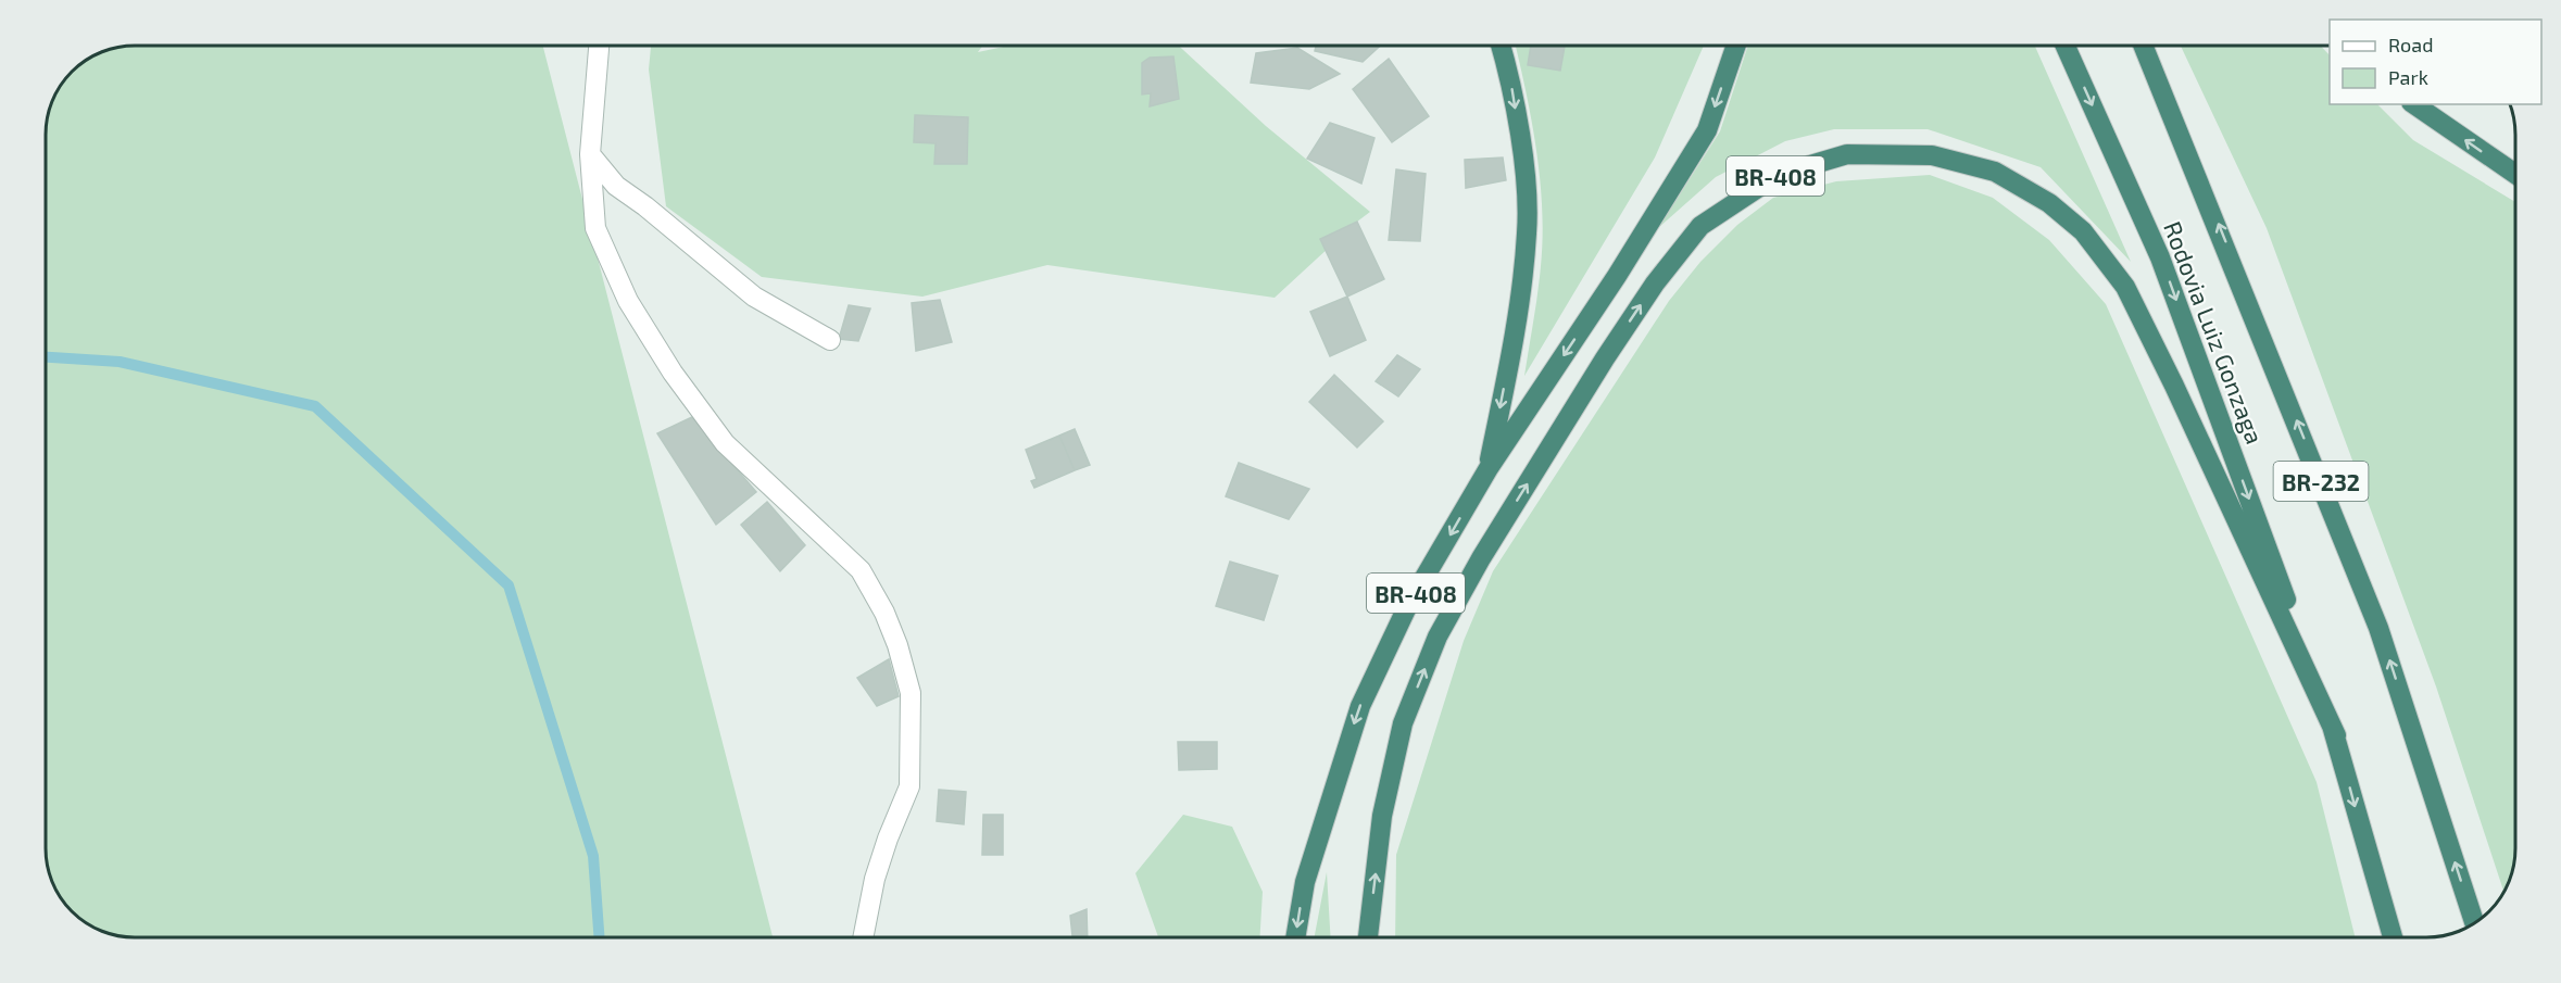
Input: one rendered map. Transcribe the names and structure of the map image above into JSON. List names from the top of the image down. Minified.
{"streets":{"highway":["BR-408","Rodovia Luiz Gonzaga","BR-232"]},"crossings":[["BR-408","Rodovia Luiz Gonzaga"]],"legend":["Road","Park"]}
